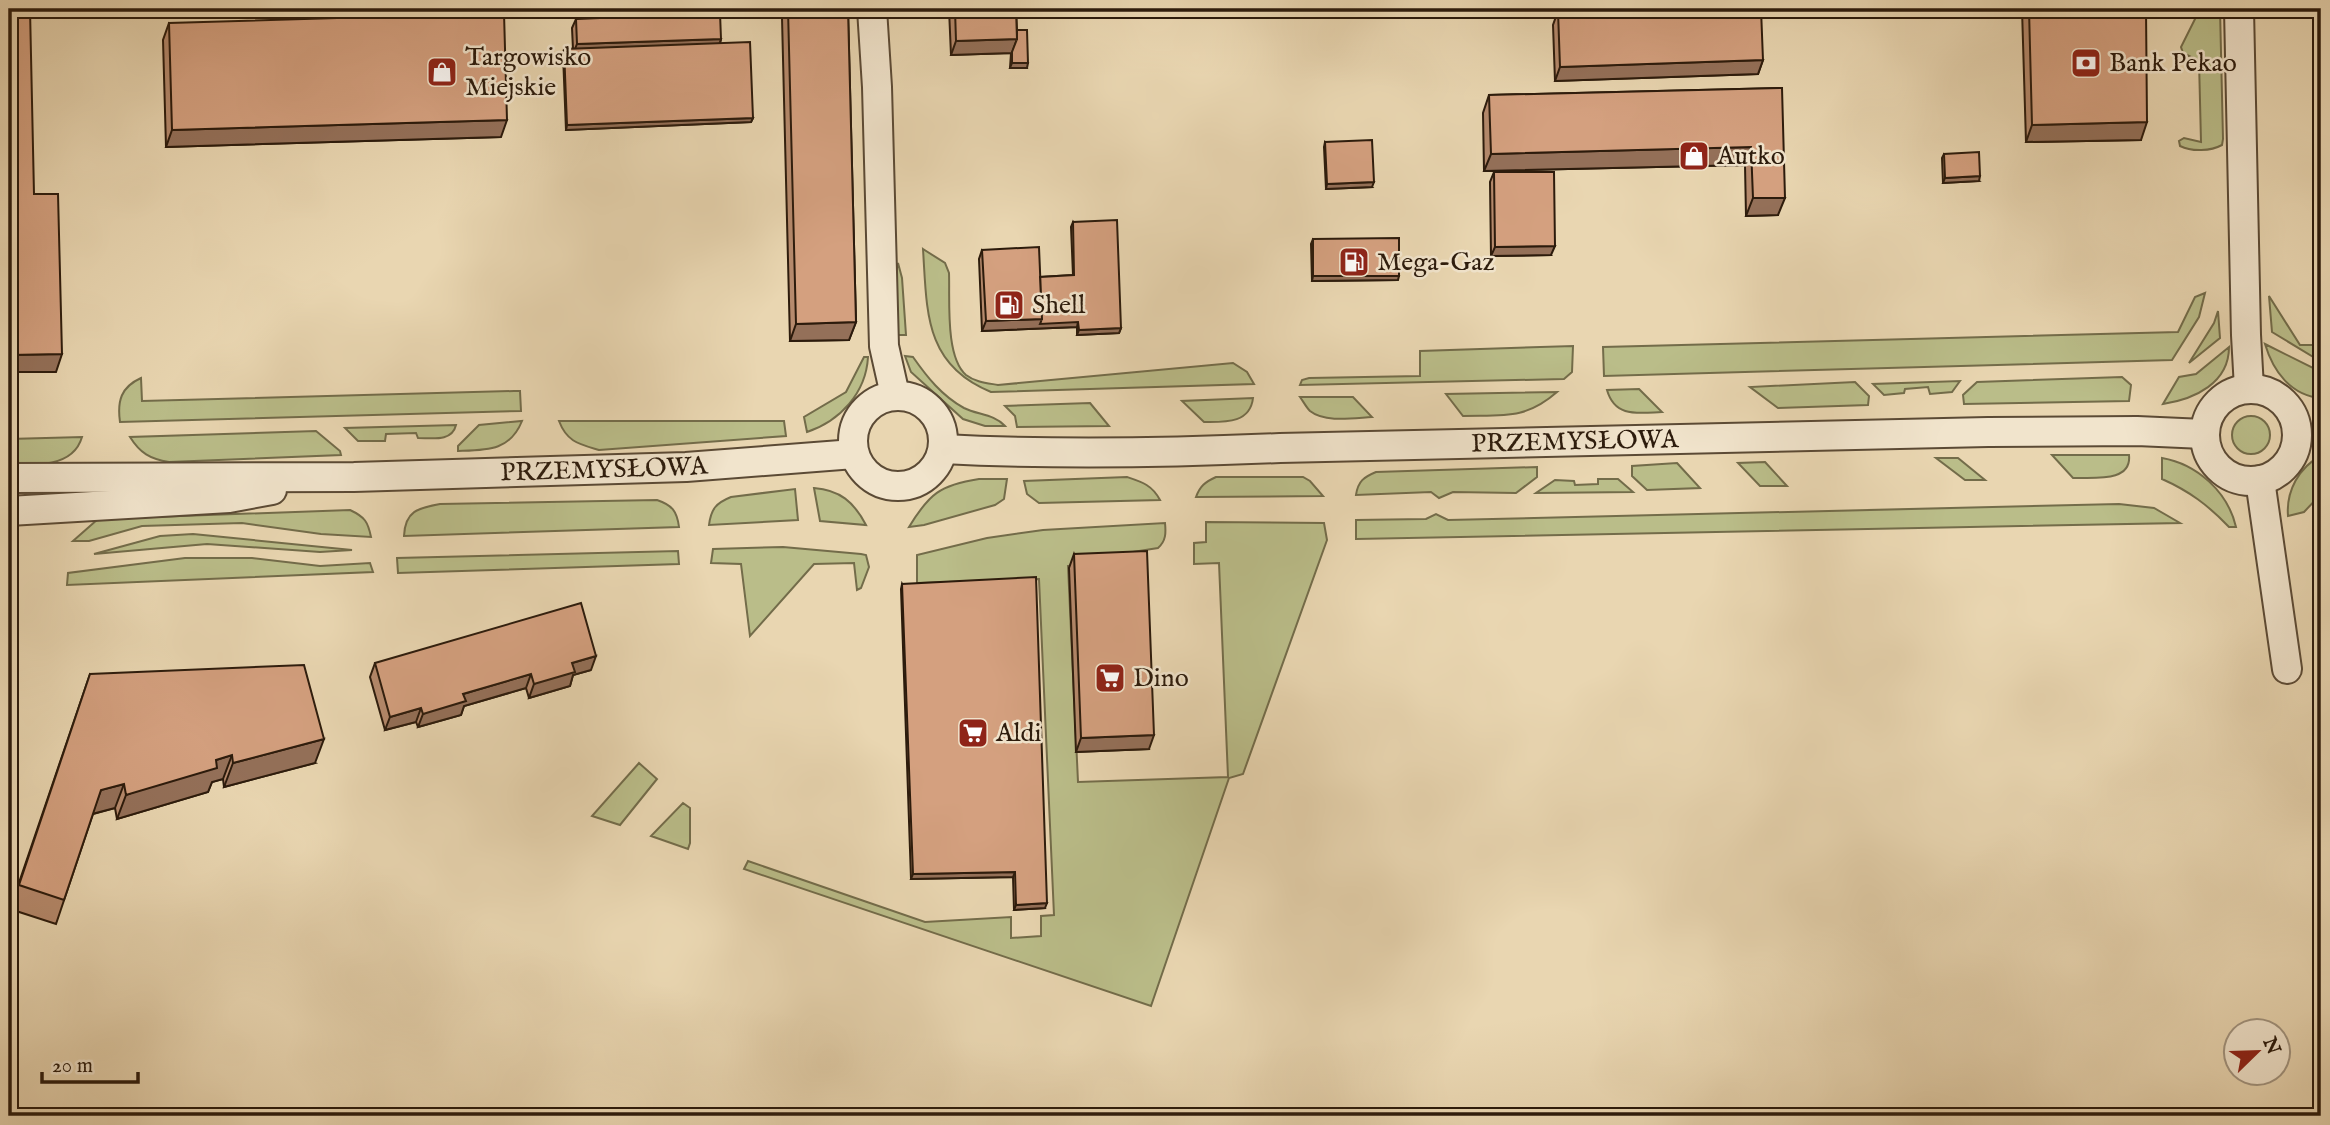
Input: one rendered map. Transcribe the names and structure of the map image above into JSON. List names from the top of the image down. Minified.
{"streets":{"street":["PRZEMYSŁOWA"]},"places":{"bank":["Bank Pekao"],"shop":["Targowisko Miejskie","Autko"],"fuel station":["Mega-Gaz","Shell"],"supermarket":["Dino","Aldi"]},"scale_bar":"20 m","north":"top right"}
